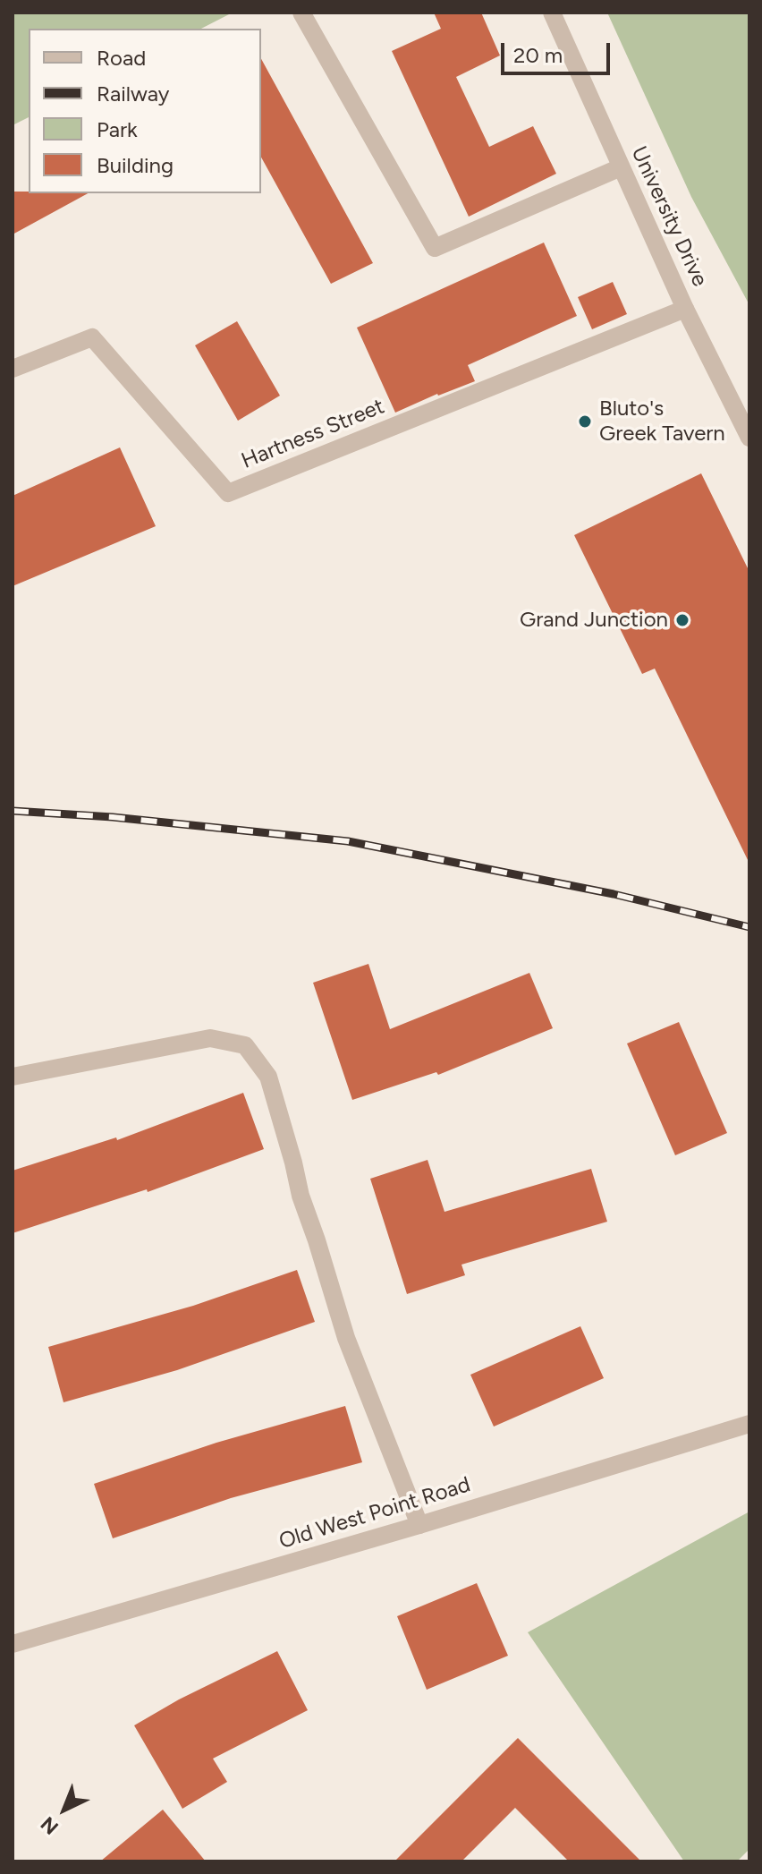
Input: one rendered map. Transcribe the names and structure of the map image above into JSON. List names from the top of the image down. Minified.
{"streets":{"street":["University Drive","Hartness Street","Old West Point Road"]},"crossings":[["University Drive","Hartness Street"]],"places":["Bluto's Greek Tavern","Grand Junction"],"legend":["Road","Railway","Park","Building"],"scale_bar":"20 m","north":"bottom left"}
